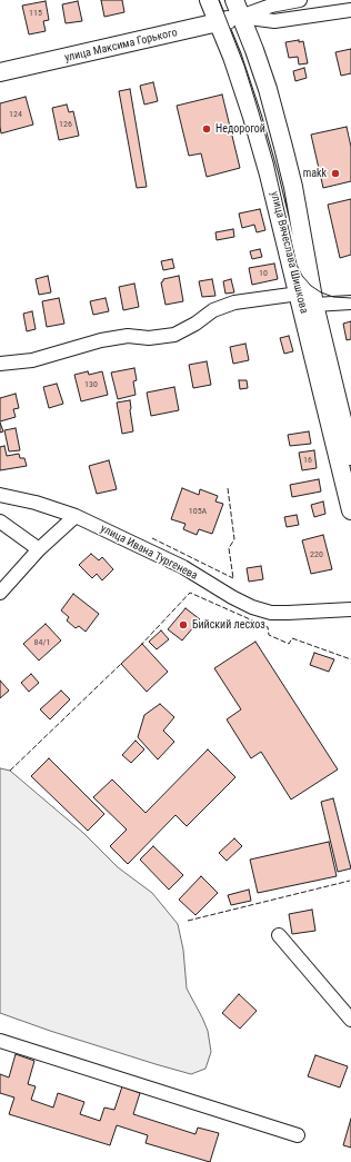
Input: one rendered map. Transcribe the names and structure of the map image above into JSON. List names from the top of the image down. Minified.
{"streets":{"main road":["улица Максима Горького","улица Вячеслава Шишкова"],"street":["улица Ивана Тургенева"]},"crossings":[["улица Максима Горького","улица Вячеслава Шишкова"]],"places":["Недорогой","makk","Бийский лесхоз"],"house_numbers":["115","124","126","10","130","16","105А","220","84/1"]}
